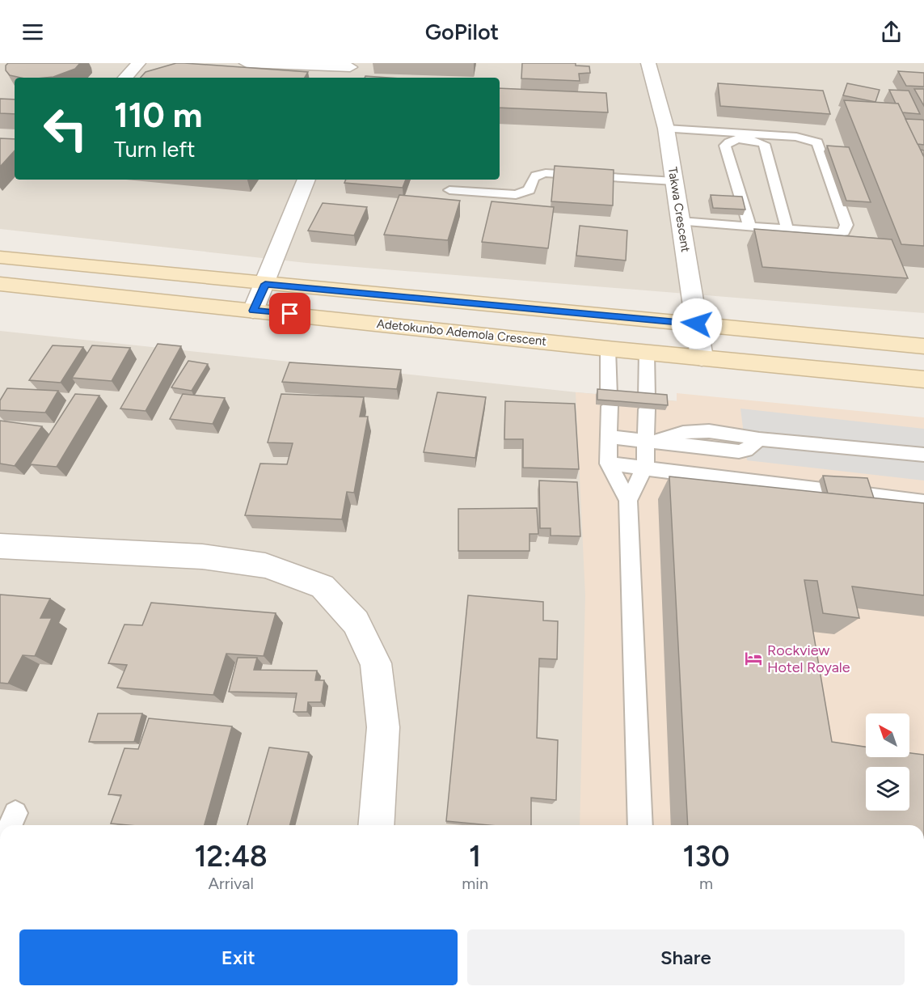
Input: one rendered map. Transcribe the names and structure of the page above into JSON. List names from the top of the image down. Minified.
{"streets":{"main road":["Adetokunbo Ademola Crescent"],"street":["Takwa Crescent"]},"crossings":[["Takwa Crescent","Adetokunbo Ademola Crescent"]],"places":{"hotel":["Rockview Hotel Royale"]},"north":"top left","page":{"header":"GoPilot","turn":["110 m","Turn left"],"eta":["12:48","Arrival","1","min","130","m"],"buttons":["Exit","Share"]}}
